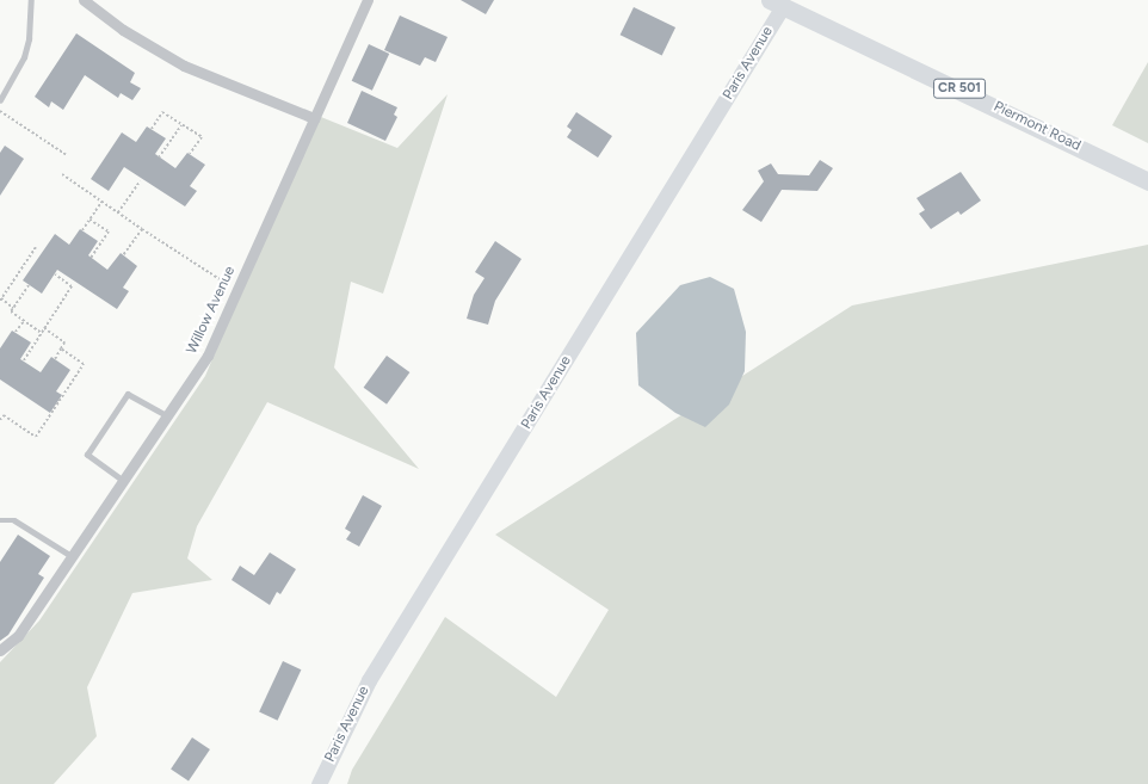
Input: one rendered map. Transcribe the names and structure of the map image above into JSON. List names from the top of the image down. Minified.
{"streets":{"main road":["CR 501","Piermont Road"],"street":["Paris Avenue","Willow Avenue"]},"crossings":[["Paris Avenue","Piermont Road"]]}
